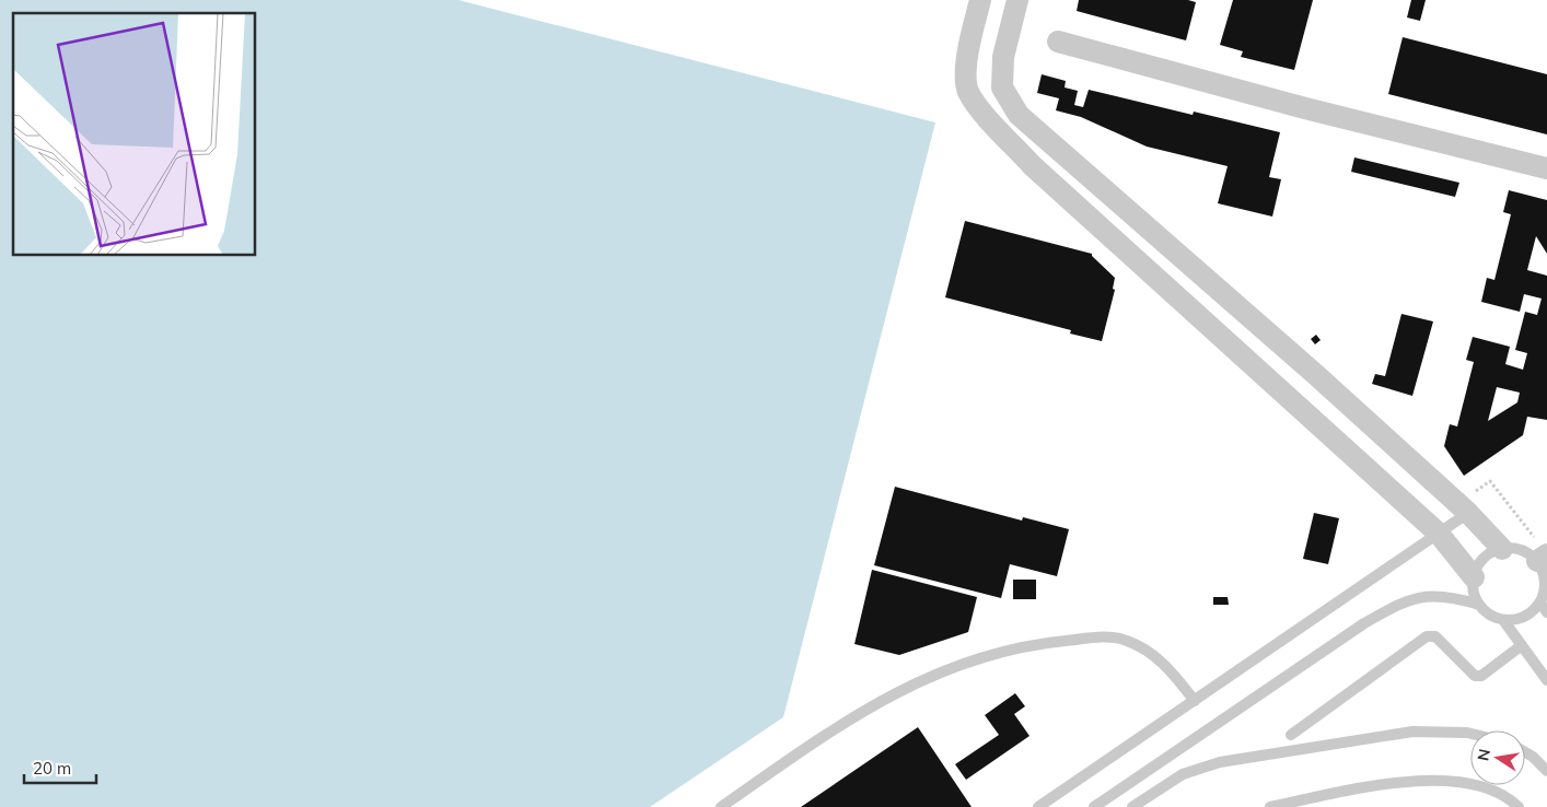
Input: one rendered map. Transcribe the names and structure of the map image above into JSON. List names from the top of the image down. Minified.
{"scale_bar":"20 m","north":"left"}
